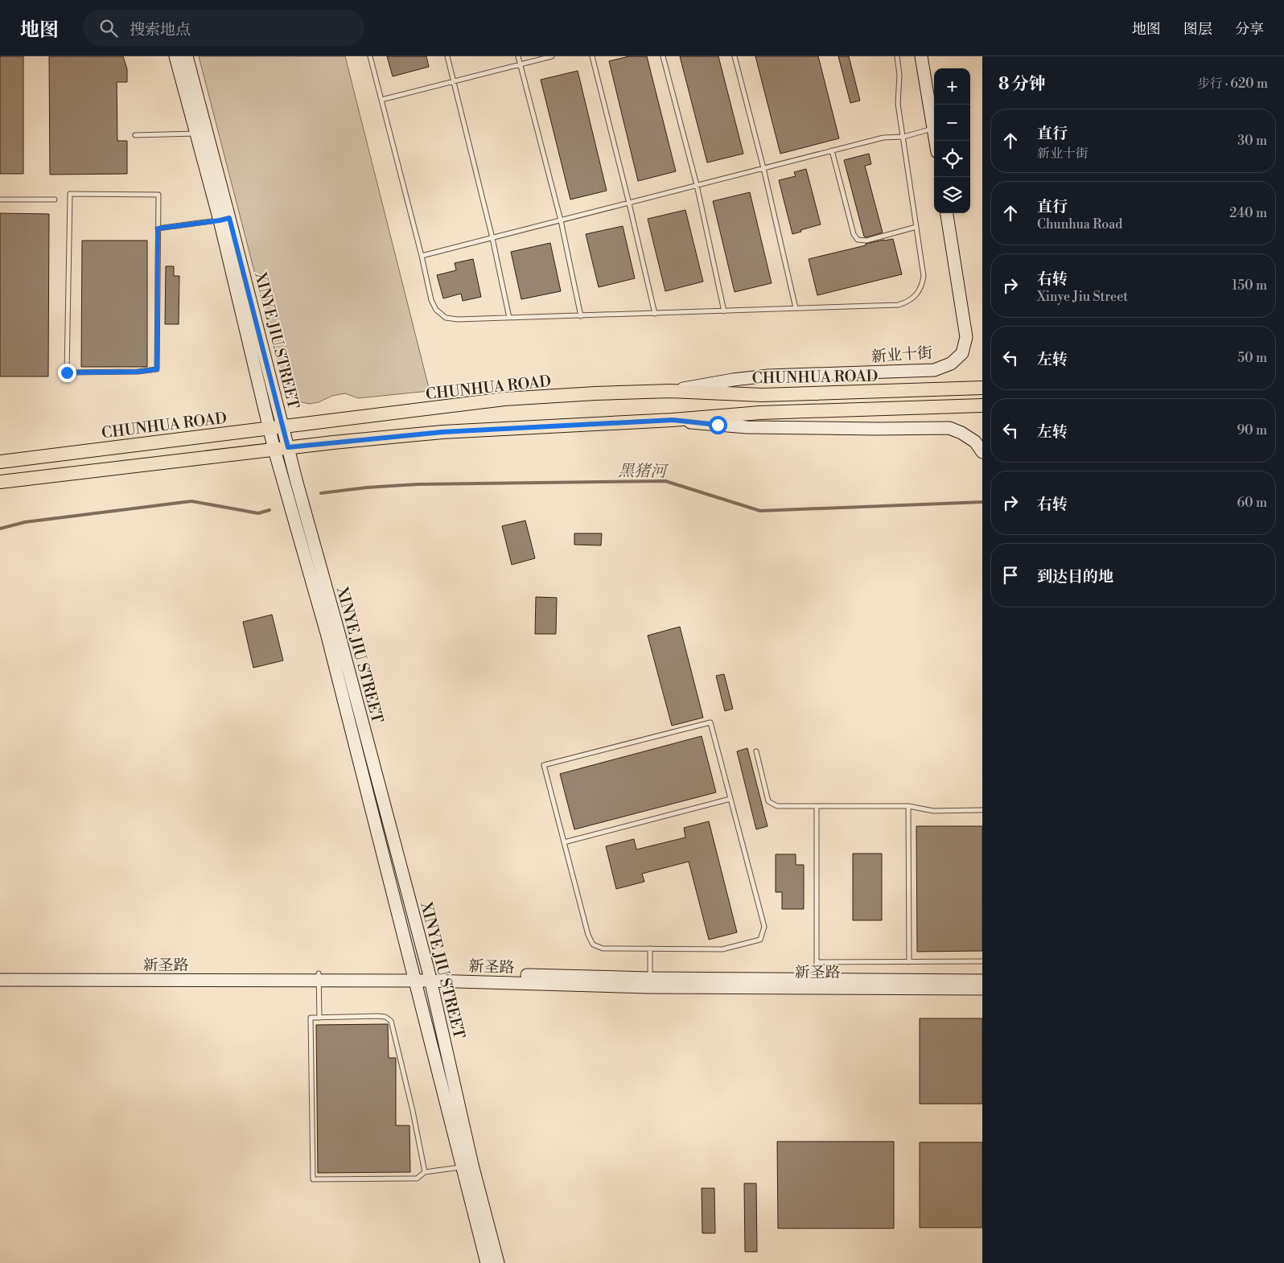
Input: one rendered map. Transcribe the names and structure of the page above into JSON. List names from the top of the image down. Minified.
{"streets":{"main road":["CHUNHUA ROAD"],"street":["XINYE JIU STREET","新业十街","新圣路"]},"crossings":[["XINYE JIU STREET","CHUNHUA ROAD"],["XINYE JIU STREET","新圣路"],["新业十街","CHUNHUA ROAD"]],"water":["黑猪河"],"page":{"header":"地图","search":"搜索地点","nav":["地图","图层","分享"],"heading":["8 分钟","步行 · 620 m"],"map_buttons":["+","−"],"list":[["直行","新业十街","30 m"],["直行","Chunhua Road","240 m"],["右转","Xinye Jiu Street","150 m"],["左转","50 m"],["左转","90 m"],["右转","60 m"],"到达目的地"]}}
